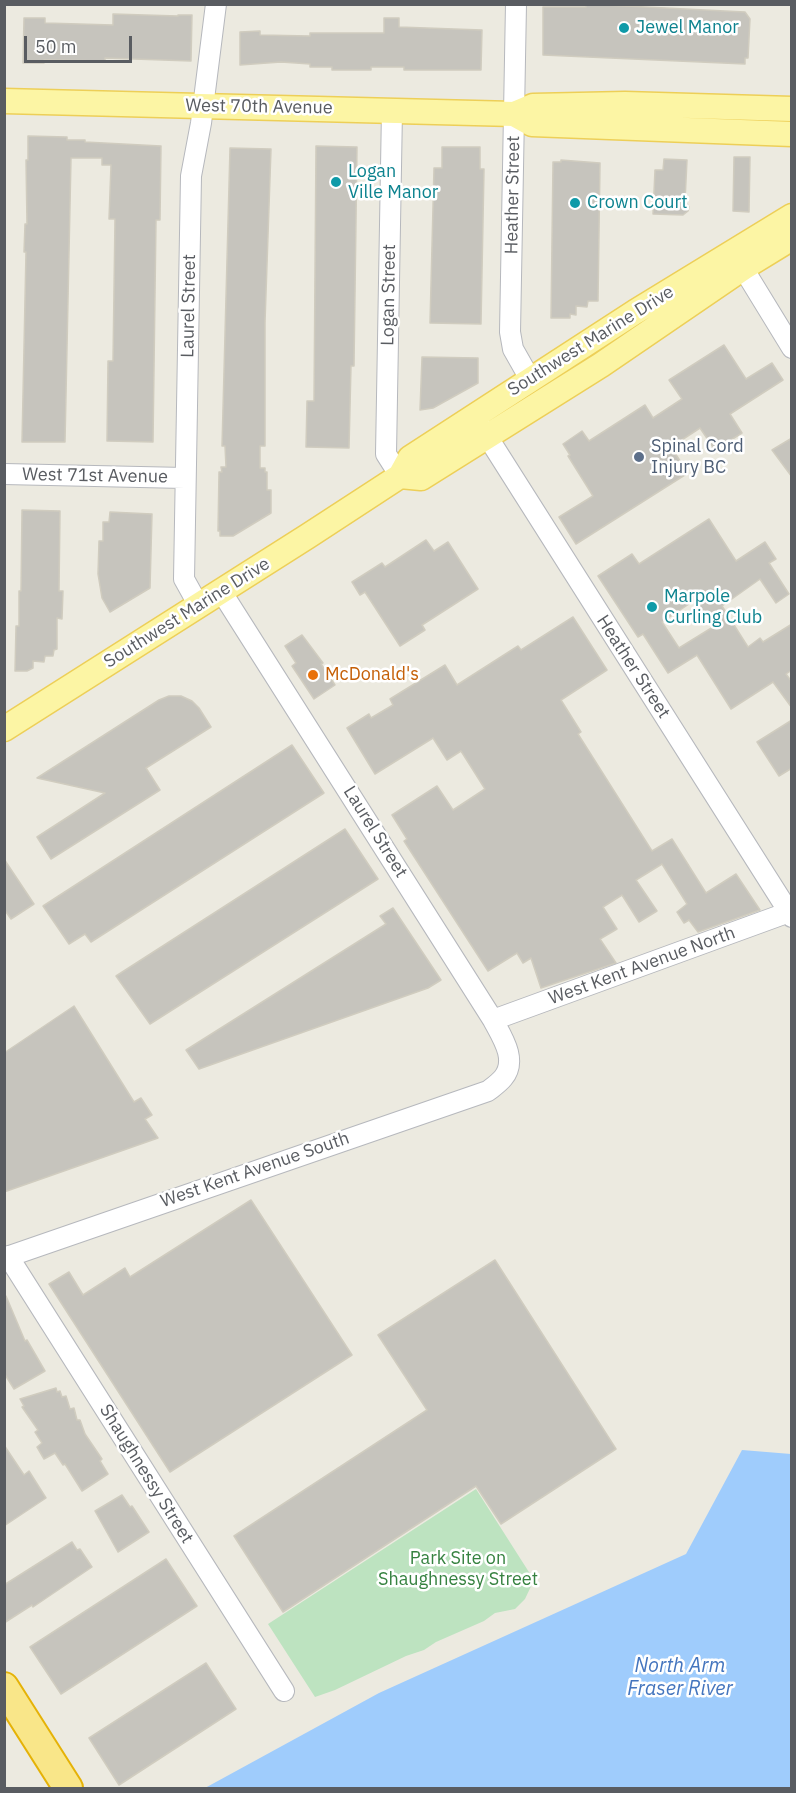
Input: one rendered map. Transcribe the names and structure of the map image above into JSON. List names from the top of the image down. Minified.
{"streets":{"main road":["West 70th Avenue","Southwest Marine Drive"],"street":["Heather Street","Logan Street","Laurel Street","West 71st Avenue","West Kent Avenue North","West Kent Avenue South","Shaughnessy Street"]},"crossings":[["West 70th Avenue","Heather Street"],["West 70th Avenue","Logan Street"],["West 70th Avenue","Laurel Street"],["Heather Street","Southwest Marine Drive"],["Heather Street","West Kent Avenue North"],["Logan Street","Southwest Marine Drive"],["Laurel Street","Southwest Marine Drive"],["Laurel Street","West 71st Avenue"],["Laurel Street","West Kent Avenue North"],["Laurel Street","West Kent Avenue South"],["West Kent Avenue South","Shaughnessy Street"]],"water":["North Arm Fraser River"],"parks":["Park Site on Shaughnessy Street"],"places":["Jewel Manor","Logan Ville Manor","Crown Court","Spinal Cord Injury BC","Marpole Curling Club","McDonald's"],"scale_bar":"50 m"}
